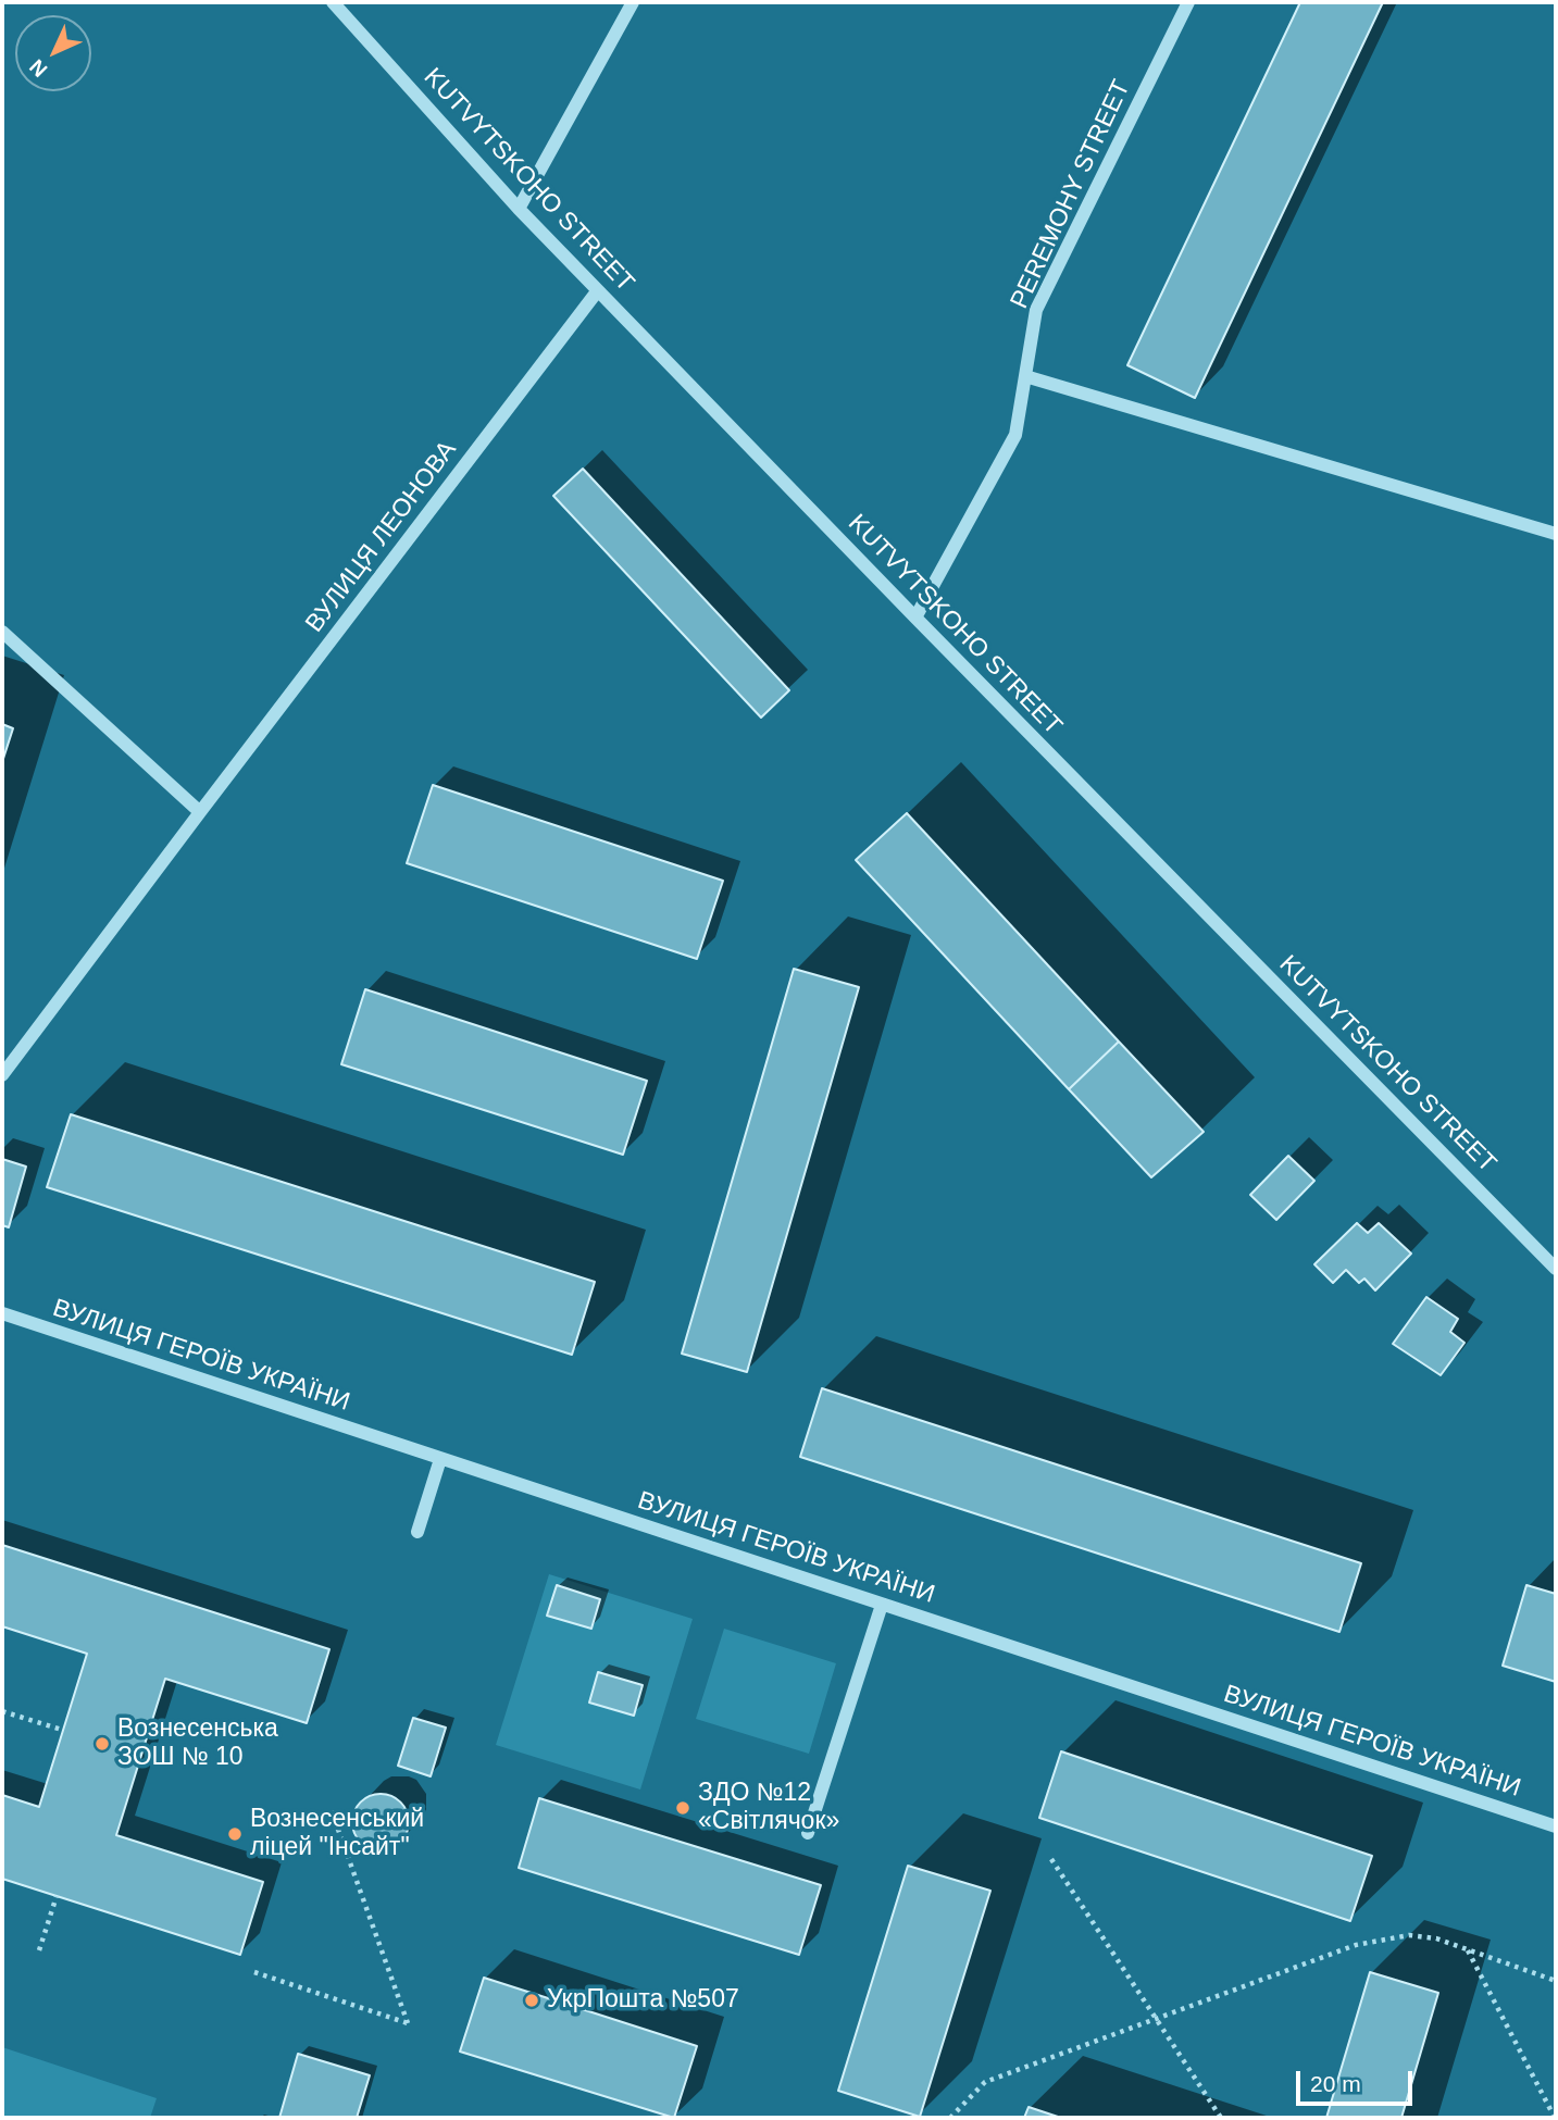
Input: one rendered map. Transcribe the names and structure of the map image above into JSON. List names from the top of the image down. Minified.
{"streets":{"street":["KUTVYTSKOHO STREET","PEREMOHY STREET","ВУЛИЦЯ ЛЕОНОВА","ВУЛИЦЯ ГЕРОЇВ УКРАЇНИ"]},"crossings":[["KUTVYTSKOHO STREET","PEREMOHY STREET"],["KUTVYTSKOHO STREET","ВУЛИЦЯ ЛЕОНОВА"]],"places":["Вознесенська ЗОШ № 10","ЗДО №12 «Світлячок»","Вознесенський ліцей \"Інсайт\"","УкрПошта №507"],"scale_bar":"20 m","north":"bottom left"}
